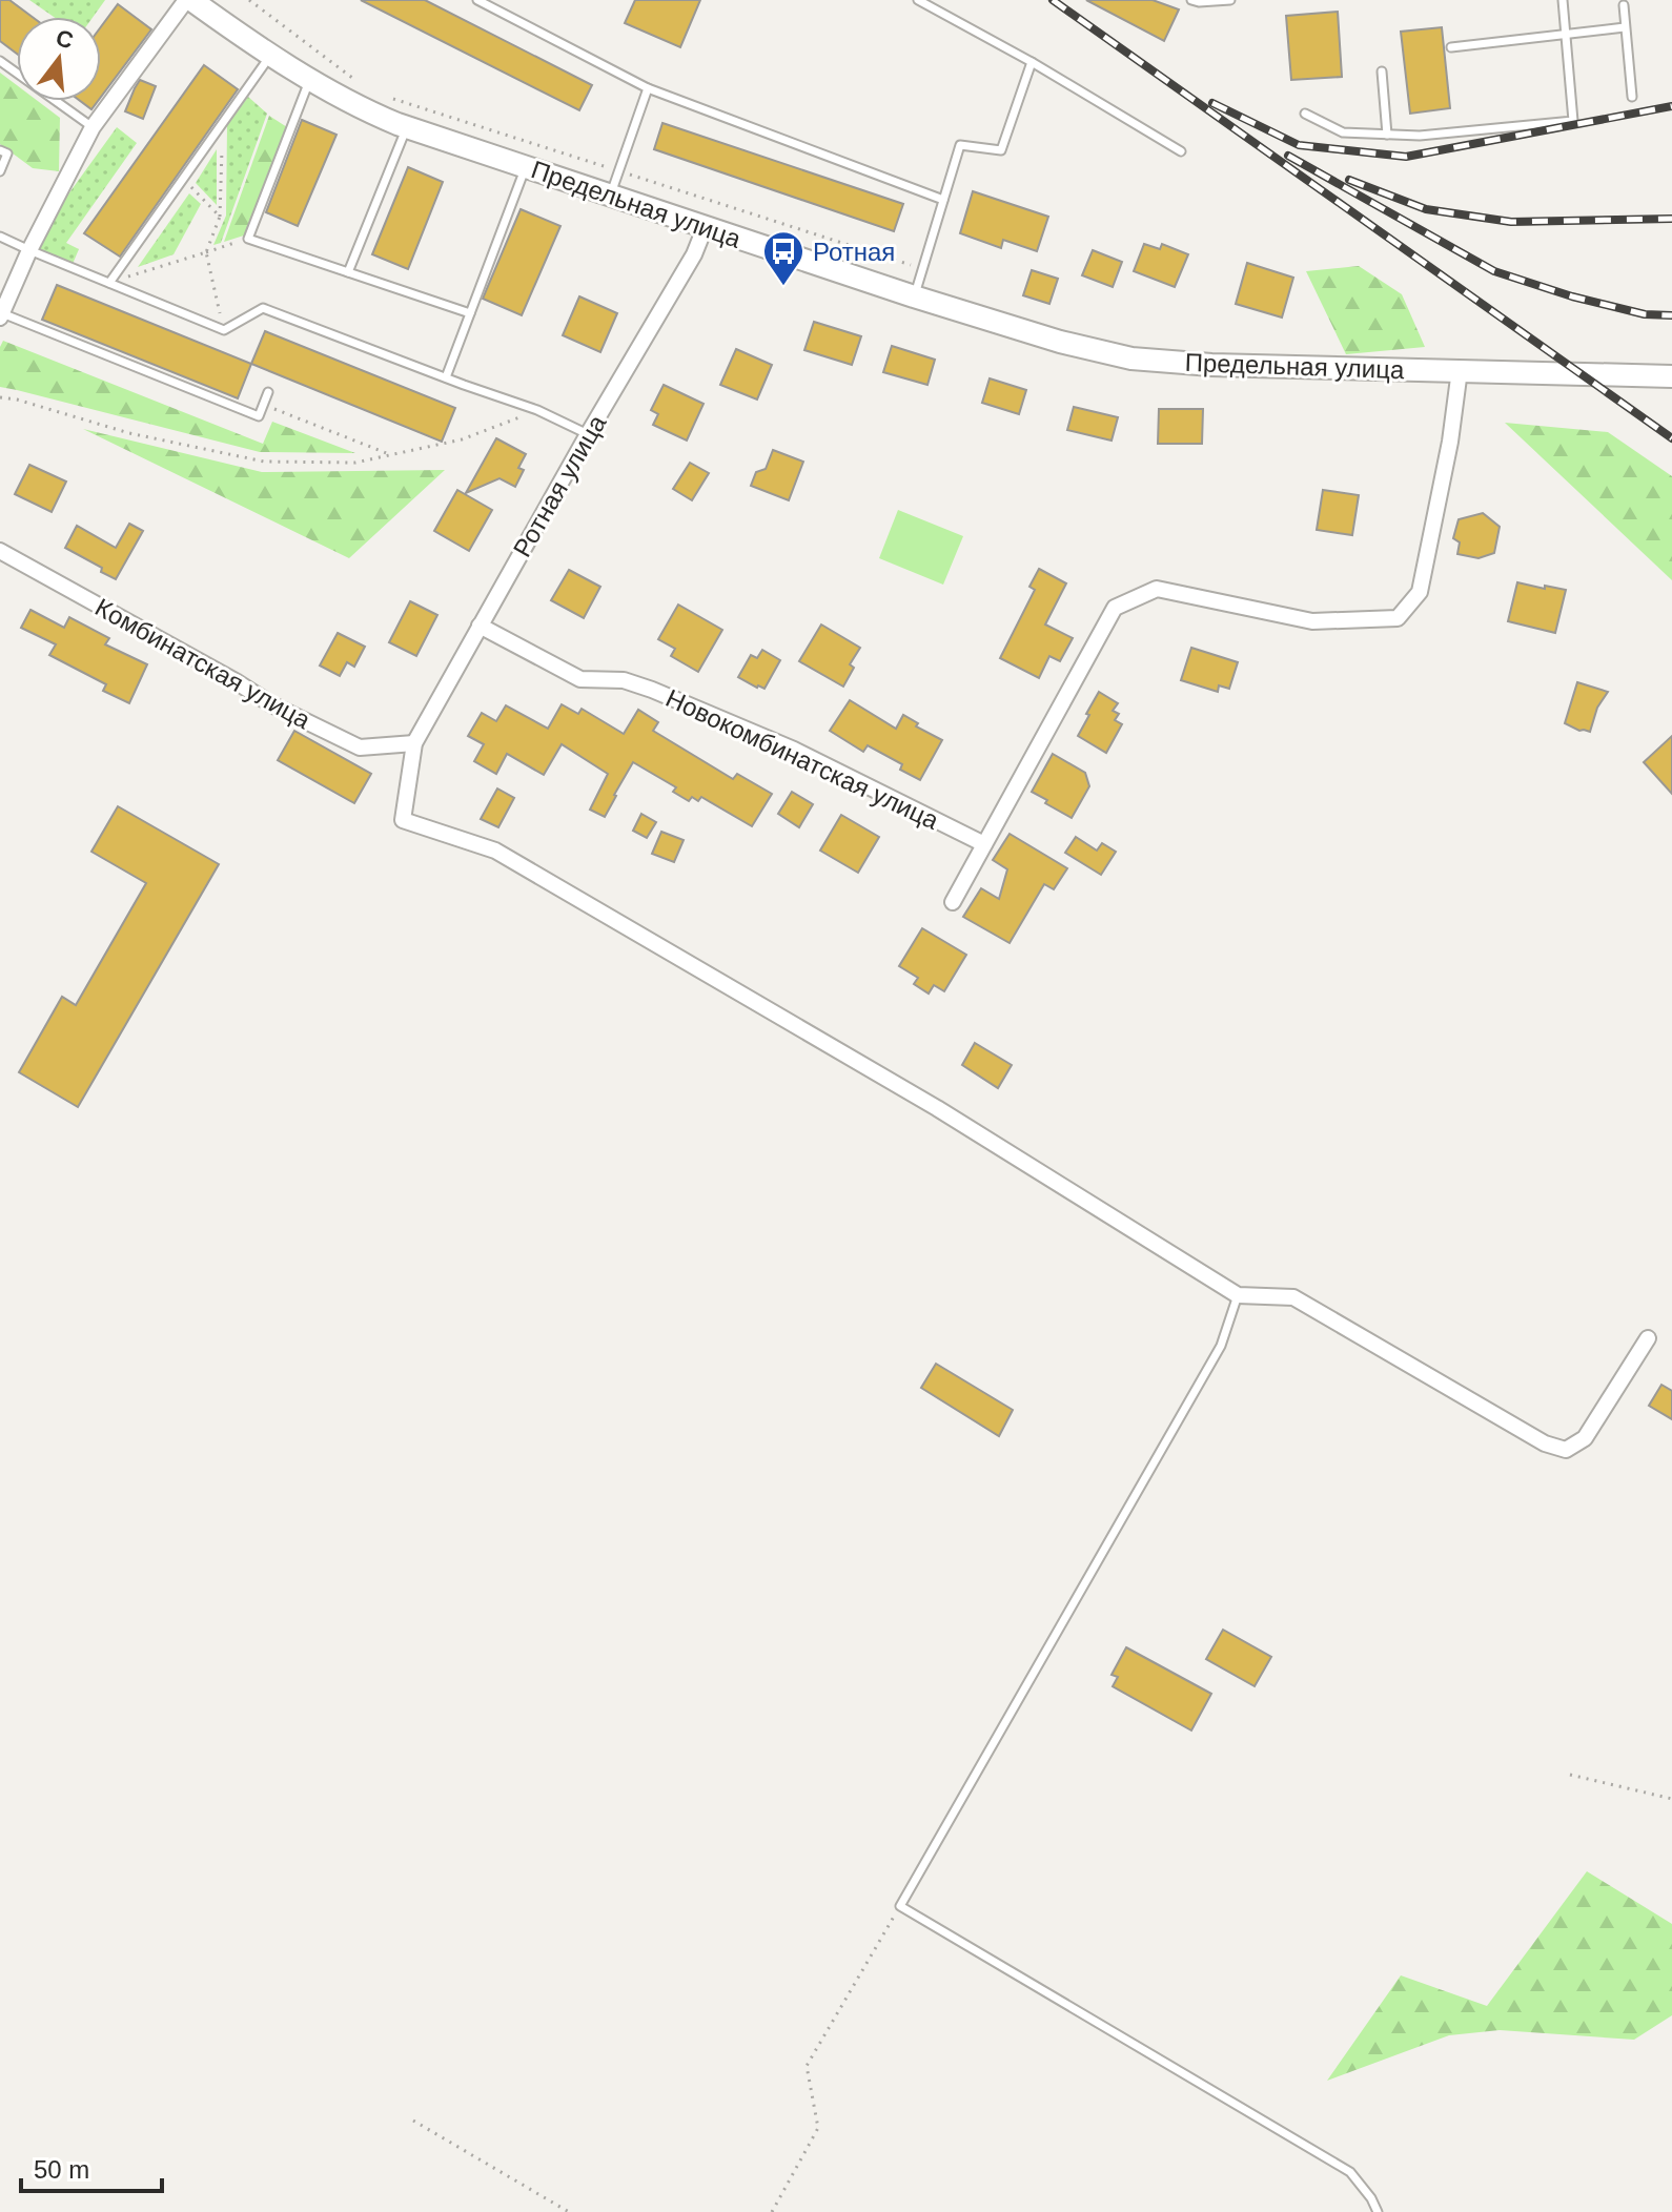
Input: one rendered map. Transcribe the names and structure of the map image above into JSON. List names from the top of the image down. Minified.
{"streets":{"street":["Предельная улица","Ротная улица","Комбинатская улица","Новокомбинатская улица"]},"crossings":[["Предельная улица","Ротная улица"],["Ротная улица","Комбинатская улица"],["Ротная улица","Новокомбинатская улица"]],"places":{"bus stop":["Ротная"]},"scale_bar":"50 m","north":"top"}
